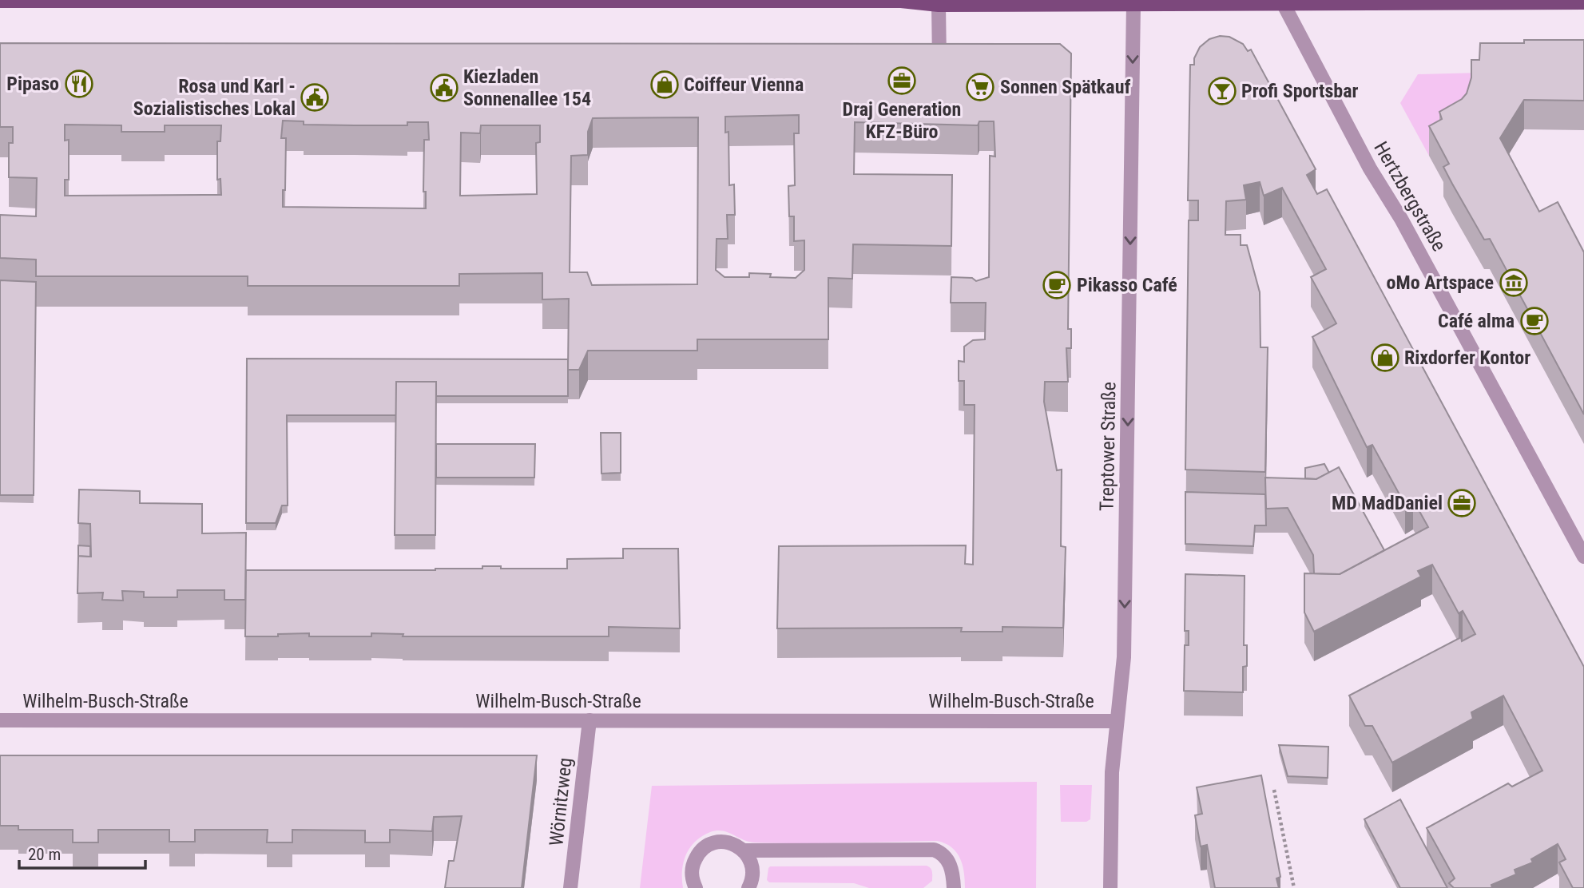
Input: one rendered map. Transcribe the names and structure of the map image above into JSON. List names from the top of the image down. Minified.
{"streets":{"street":["Hertzbergstraße","Treptower Straße","Wilhelm-Busch-Straße","Wörnitzweg"]},"crossings":[["Treptower Straße","Wilhelm-Busch-Straße"],["Wilhelm-Busch-Straße","Wörnitzweg"]],"one_way":["Treptower Straße"],"places":{"office":["Draj Generation KFZ-Büro","MD MadDaniel"],"restaurant":["Pipaso"],"shop":["Coiffeur Vienna","Rixdorfer Kontor"],"supermarket":["Sonnen Spätkauf"],"public building":["Kiezladen Sonnenallee 154","Rosa und Karl - Sozialistisches Lokal"],"bar":["Profi Sportsbar"],"museum":["oMo Artspace"],"cafe":["Pikasso Café","Café alma"]},"scale_bar":"20 m"}
